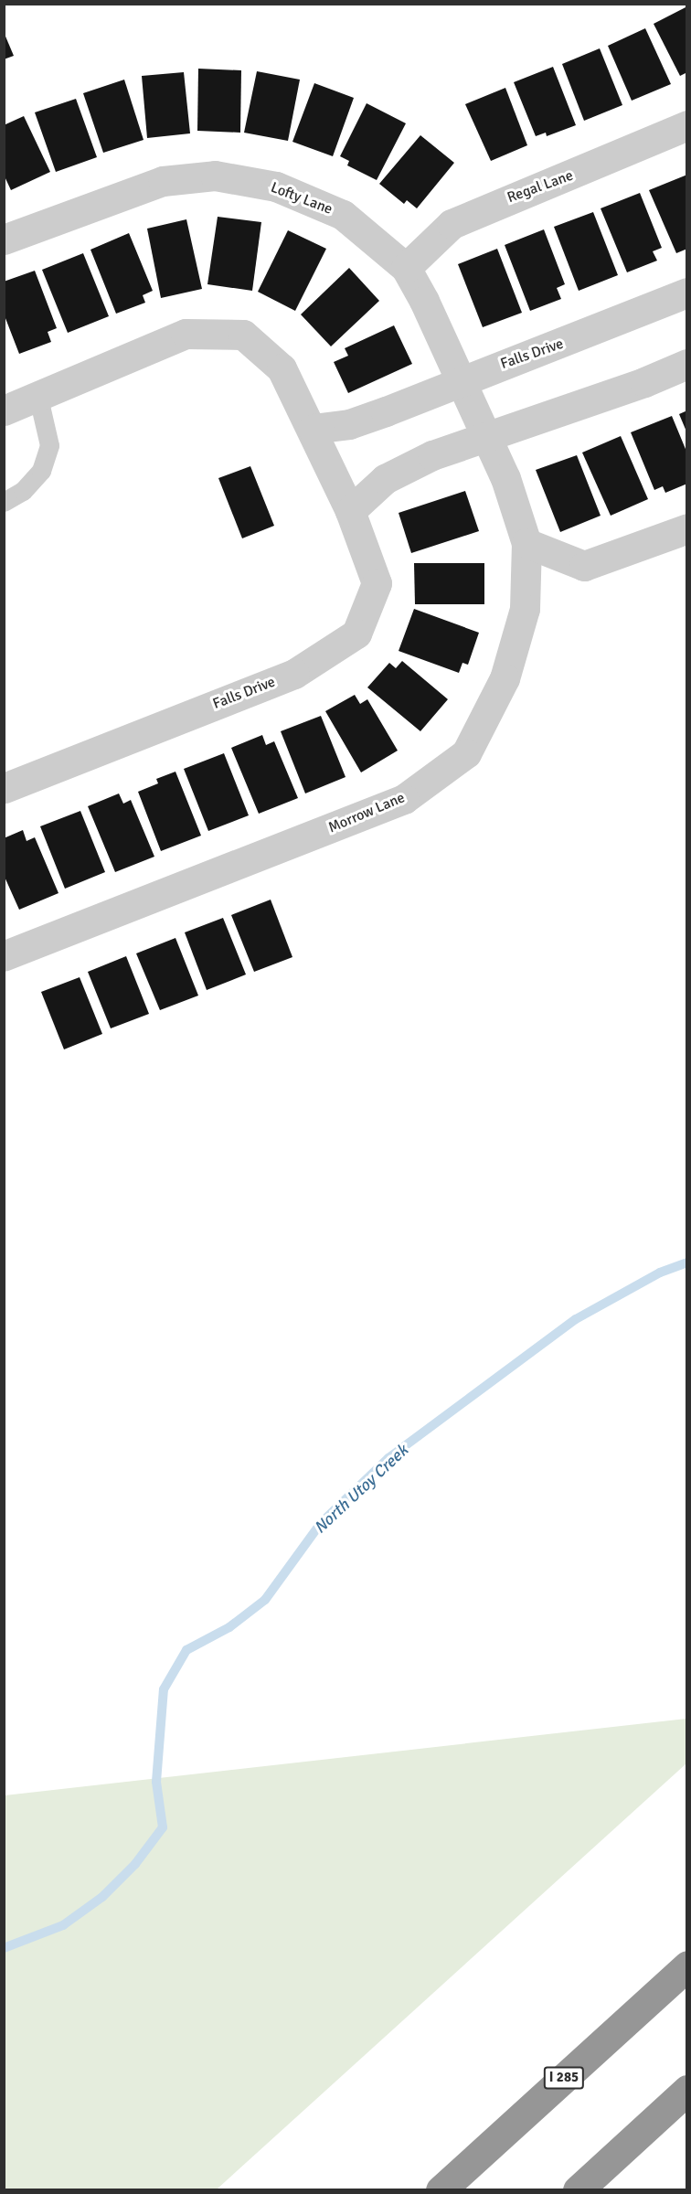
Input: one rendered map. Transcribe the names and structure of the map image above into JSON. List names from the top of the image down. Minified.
{"streets":{"highway":["I 285"],"street":["Regal Lane","Lofty Lane","Falls Drive","Morrow Lane"]},"crossings":[["Regal Lane","Lofty Lane"],["Lofty Lane","Falls Drive"],["Lofty Lane","Morrow Lane"]],"water":["North Utoy Creek"]}
